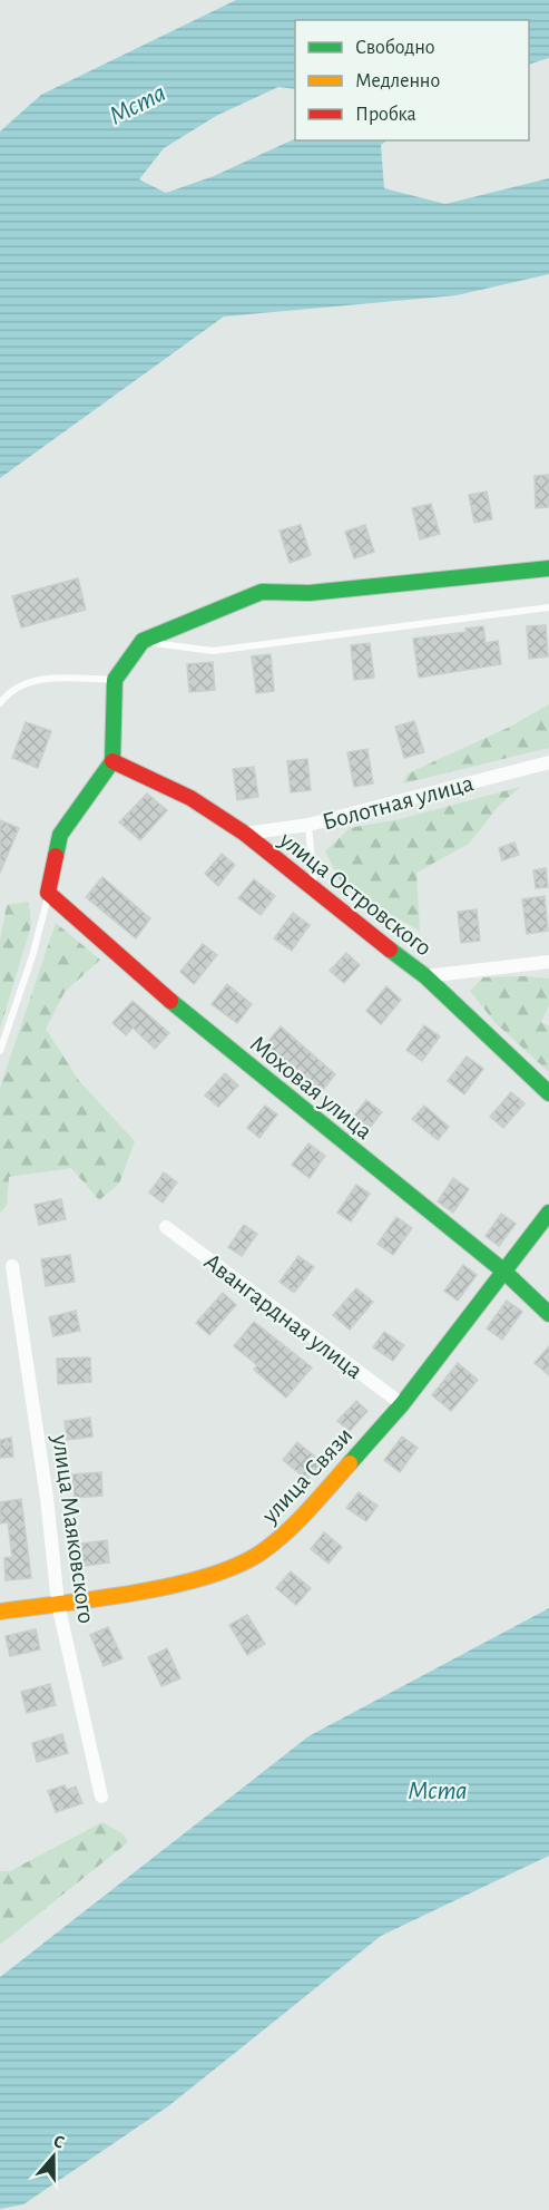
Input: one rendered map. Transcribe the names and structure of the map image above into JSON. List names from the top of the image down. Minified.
{"streets":{"street":["Болотная улица","улица Островского","Моховая улица","Авангардная улица","улица Связи","улица Маяковского"]},"crossings":[["Болотная улица","улица Островского"],["Моховая улица","улица Связи"],["Авангардная улица","улица Связи"],["улица Связи","улица Маяковского"]],"water":["Мста"],"legend":["Свободно","Медленно","Пробка"],"north":"top"}
